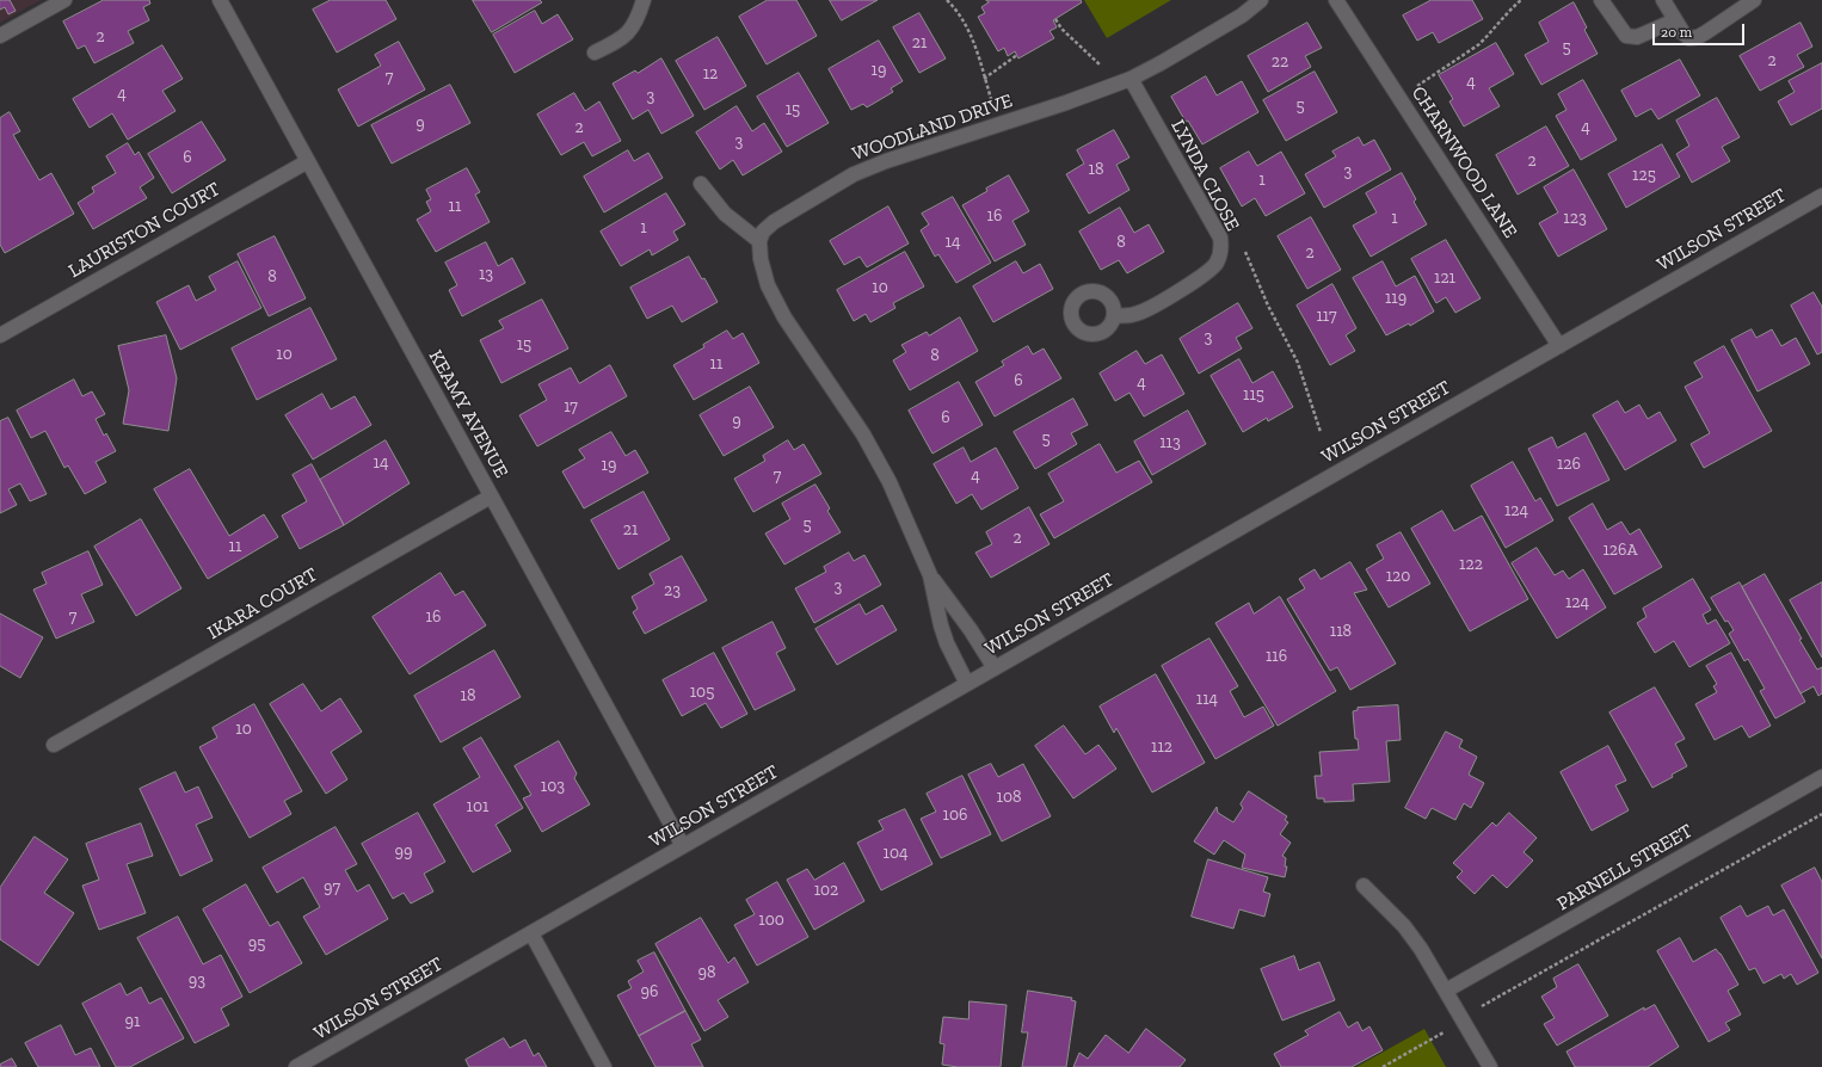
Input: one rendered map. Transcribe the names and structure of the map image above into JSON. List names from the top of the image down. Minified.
{"streets":{"street":["WOODLAND DRIVE","CHARNWOOD LANE","LYNDA CLOSE","LAURISTON COURT","WILSON STREET","KEAMY AVENUE","IKARA COURT","PARNELL STREET"]},"crossings":[["WOODLAND DRIVE","LYNDA CLOSE"],["CHARNWOOD LANE","WILSON STREET"],["LAURISTON COURT","KEAMY AVENUE"],["WILSON STREET","KEAMY AVENUE"],["KEAMY AVENUE","IKARA COURT"]],"house_numbers":["2","21","5","2","22","19","12","7","4","4","3","5","15","9","2","4","3","6","2","18","3","125","1","11","16","1","123","1","14","8","2","13","8","121","10","119","117","3","15","10","8","11","6","4","115","17","6","9","5","113","14","126","19","7","4","124","5","21","2","11","126A","122","120","3","23","124","7","16","118","116","105","18","114","10","112","103","108","101","106","99","104","97","102","100","95","98","93","96","91"],"scale_bar":"20 m"}
